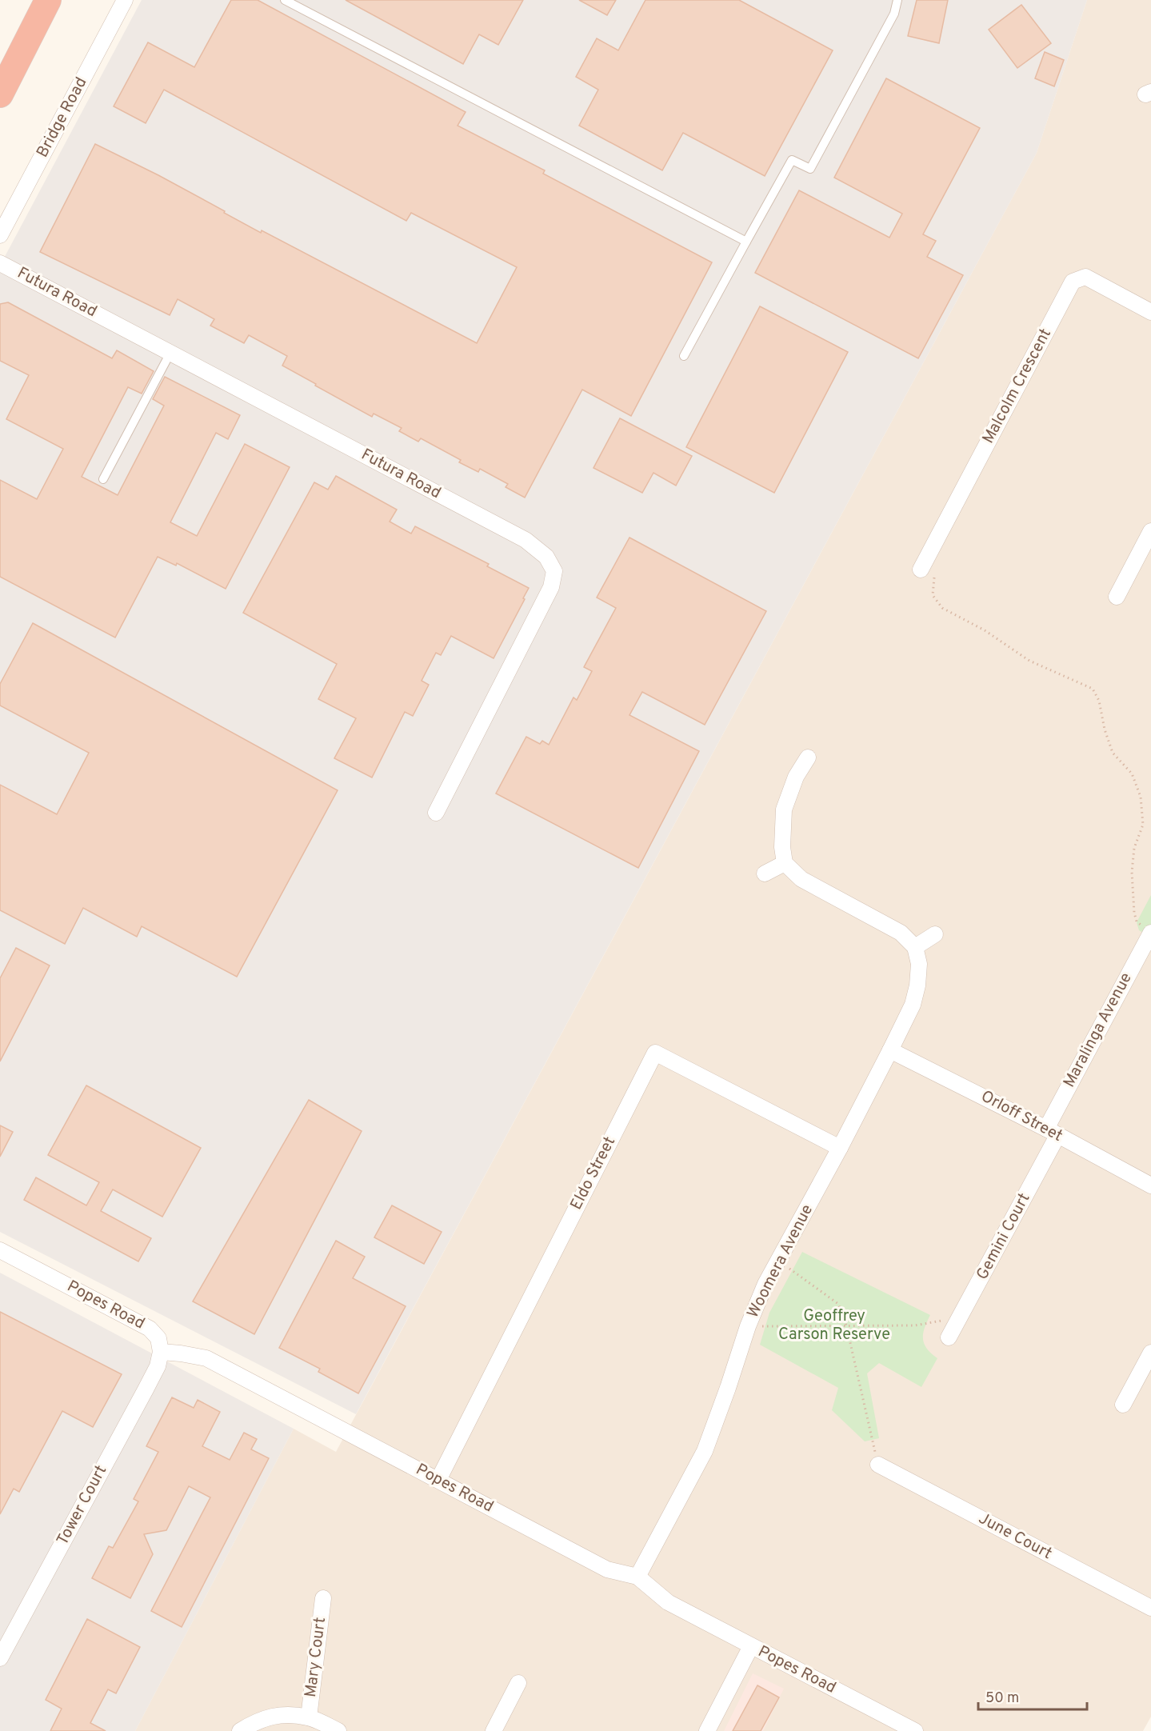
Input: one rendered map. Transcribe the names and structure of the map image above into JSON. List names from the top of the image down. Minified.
{"streets":{"street":["Bridge Road","Futura Road","Malcolm Crescent","Maralinga Avenue","Orloff Street","Eldo Street","Gemini Court","Woomera Avenue","Popes Road","Tower Court","June Court","Mary Court"]},"crossings":[["Maralinga Avenue","Orloff Street"],["Maralinga Avenue","Gemini Court"],["Orloff Street","Gemini Court"],["Orloff Street","Woomera Avenue"],["Eldo Street","Woomera Avenue"],["Eldo Street","Popes Road"],["Woomera Avenue","Popes Road"],["Popes Road","Tower Court"]],"parks":["Geoffrey Carson Reserve"],"scale_bar":"50 m"}
